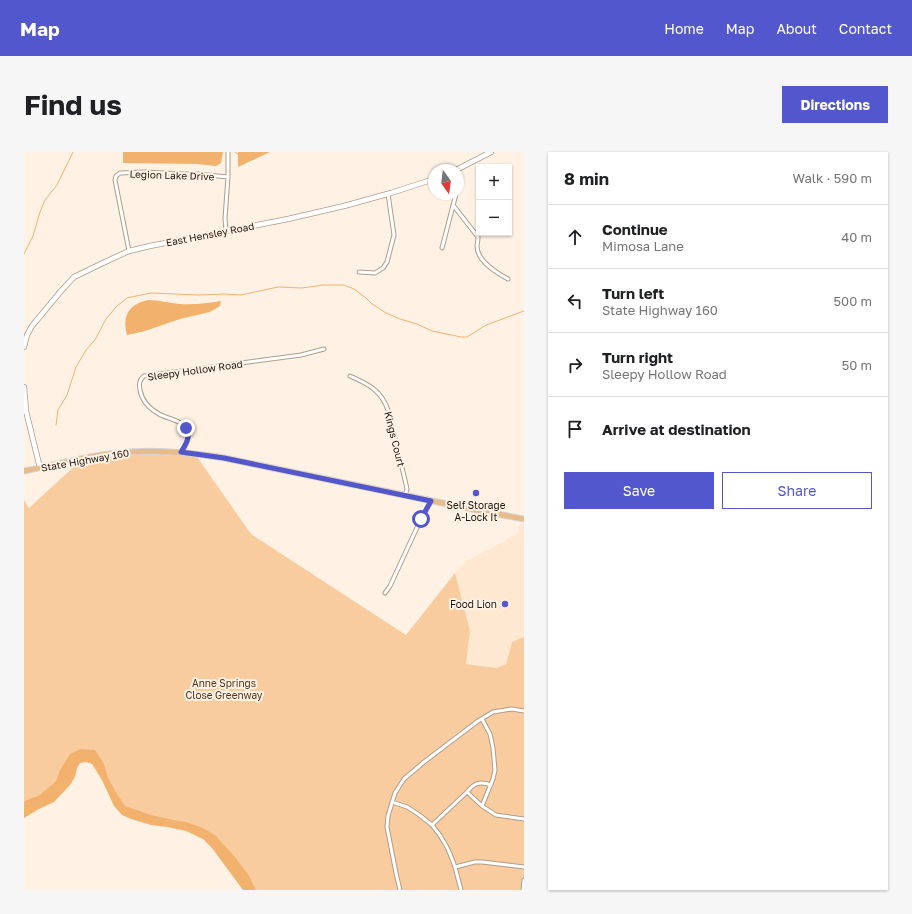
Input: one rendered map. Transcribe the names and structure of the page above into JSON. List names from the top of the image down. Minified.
{"streets":{"main road":["East Hensley Road","State Highway 160"],"street":["Legion Lake Drive","Sleepy Hollow Road","Kings Court"]},"crossings":[["Legion Lake Drive","East Hensley Road"],["Sleepy Hollow Road","State Highway 160"],["Kings Court","State Highway 160"]],"parks":["Anne Springs Close Greenway"],"places":["Self Storage A-Lock It","Food Lion"],"north":"bottom","page":{"header":"Map","nav":["Home","Map","About","Contact"],"buttons":["Directions",["Save","Share"]],"title":"Find us","heading":["8 min","Walk · 590 m"],"map_buttons":["+","−"],"list":[["Continue","Mimosa Lane","40 m"],["Turn left","State Highway 160","500 m"],["Turn right","Sleepy Hollow Road","50 m"],"Arrive at destination"]}}
